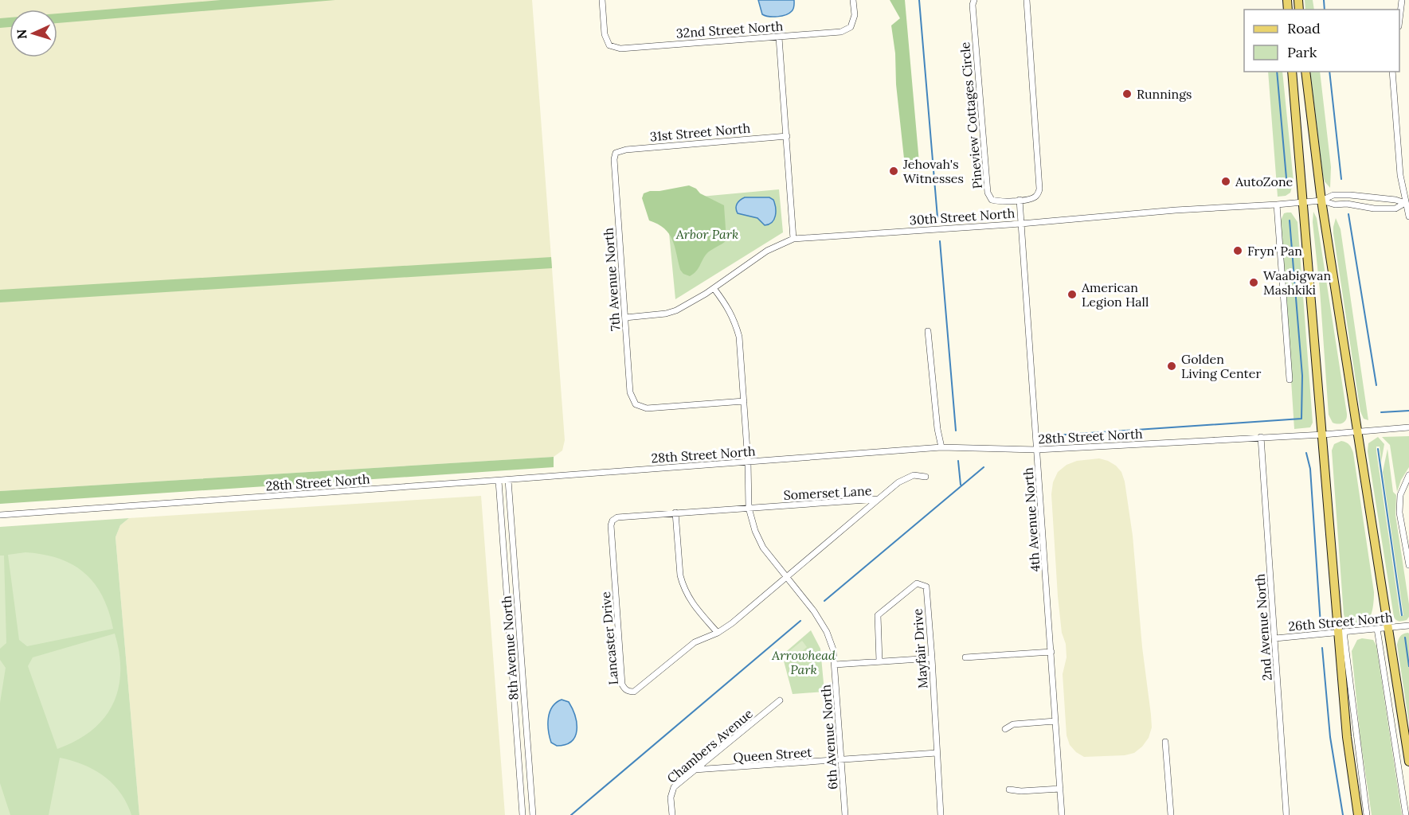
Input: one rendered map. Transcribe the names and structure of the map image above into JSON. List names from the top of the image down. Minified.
{"streets":{"street":["32nd Street North","Pineview Cottages Circle","31st Street North","30th Street North","7th Avenue North","28th Street North","Somerset Lane","4th Avenue North","26th Street North","2nd Avenue North","Lancaster Drive","8th Avenue North","Mayfair Drive","6th Avenue North","Chambers Avenue","Queen Street"]},"crossings":[["31st Street North","7th Avenue North"],["30th Street North","7th Avenue North"],["30th Street North","4th Avenue North"],["30th Street North","6th Avenue North"],["7th Avenue North","6th Avenue North"],["28th Street North","4th Avenue North"],["28th Street North","2nd Avenue North"],["28th Street North","8th Avenue North"],["28th Street North","6th Avenue North"],["Somerset Lane","Lancaster Drive"],["Somerset Lane","6th Avenue North"],["26th Street North","2nd Avenue North"],["Lancaster Drive","6th Avenue North"],["Mayfair Drive","Queen Street"],["6th Avenue North","Queen Street"],["Chambers Avenue","Queen Street"]],"parks":["Arbor Park","Arrowhead Park"],"places":["Runnings","Jehovah's Witnesses","AutoZone","Fryn' Pan","Waabigwan Mashkiki","American Legion Hall","Golden Living Center"],"legend":["Road","Park"],"north":"left"}
